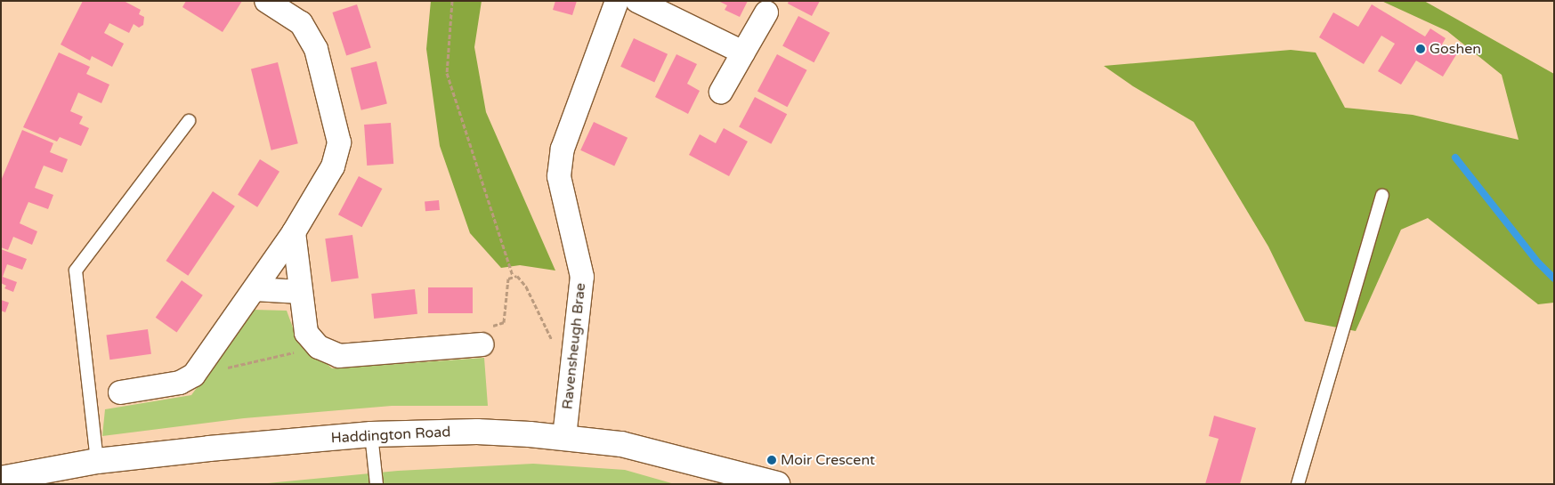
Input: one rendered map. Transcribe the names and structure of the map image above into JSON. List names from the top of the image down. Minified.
{"streets":{"main road":["Haddington Road"],"street":["Ravensheugh Brae"]},"crossings":[["Ravensheugh Brae","Haddington Road"]],"places":["Goshen","Moir Crescent"]}
